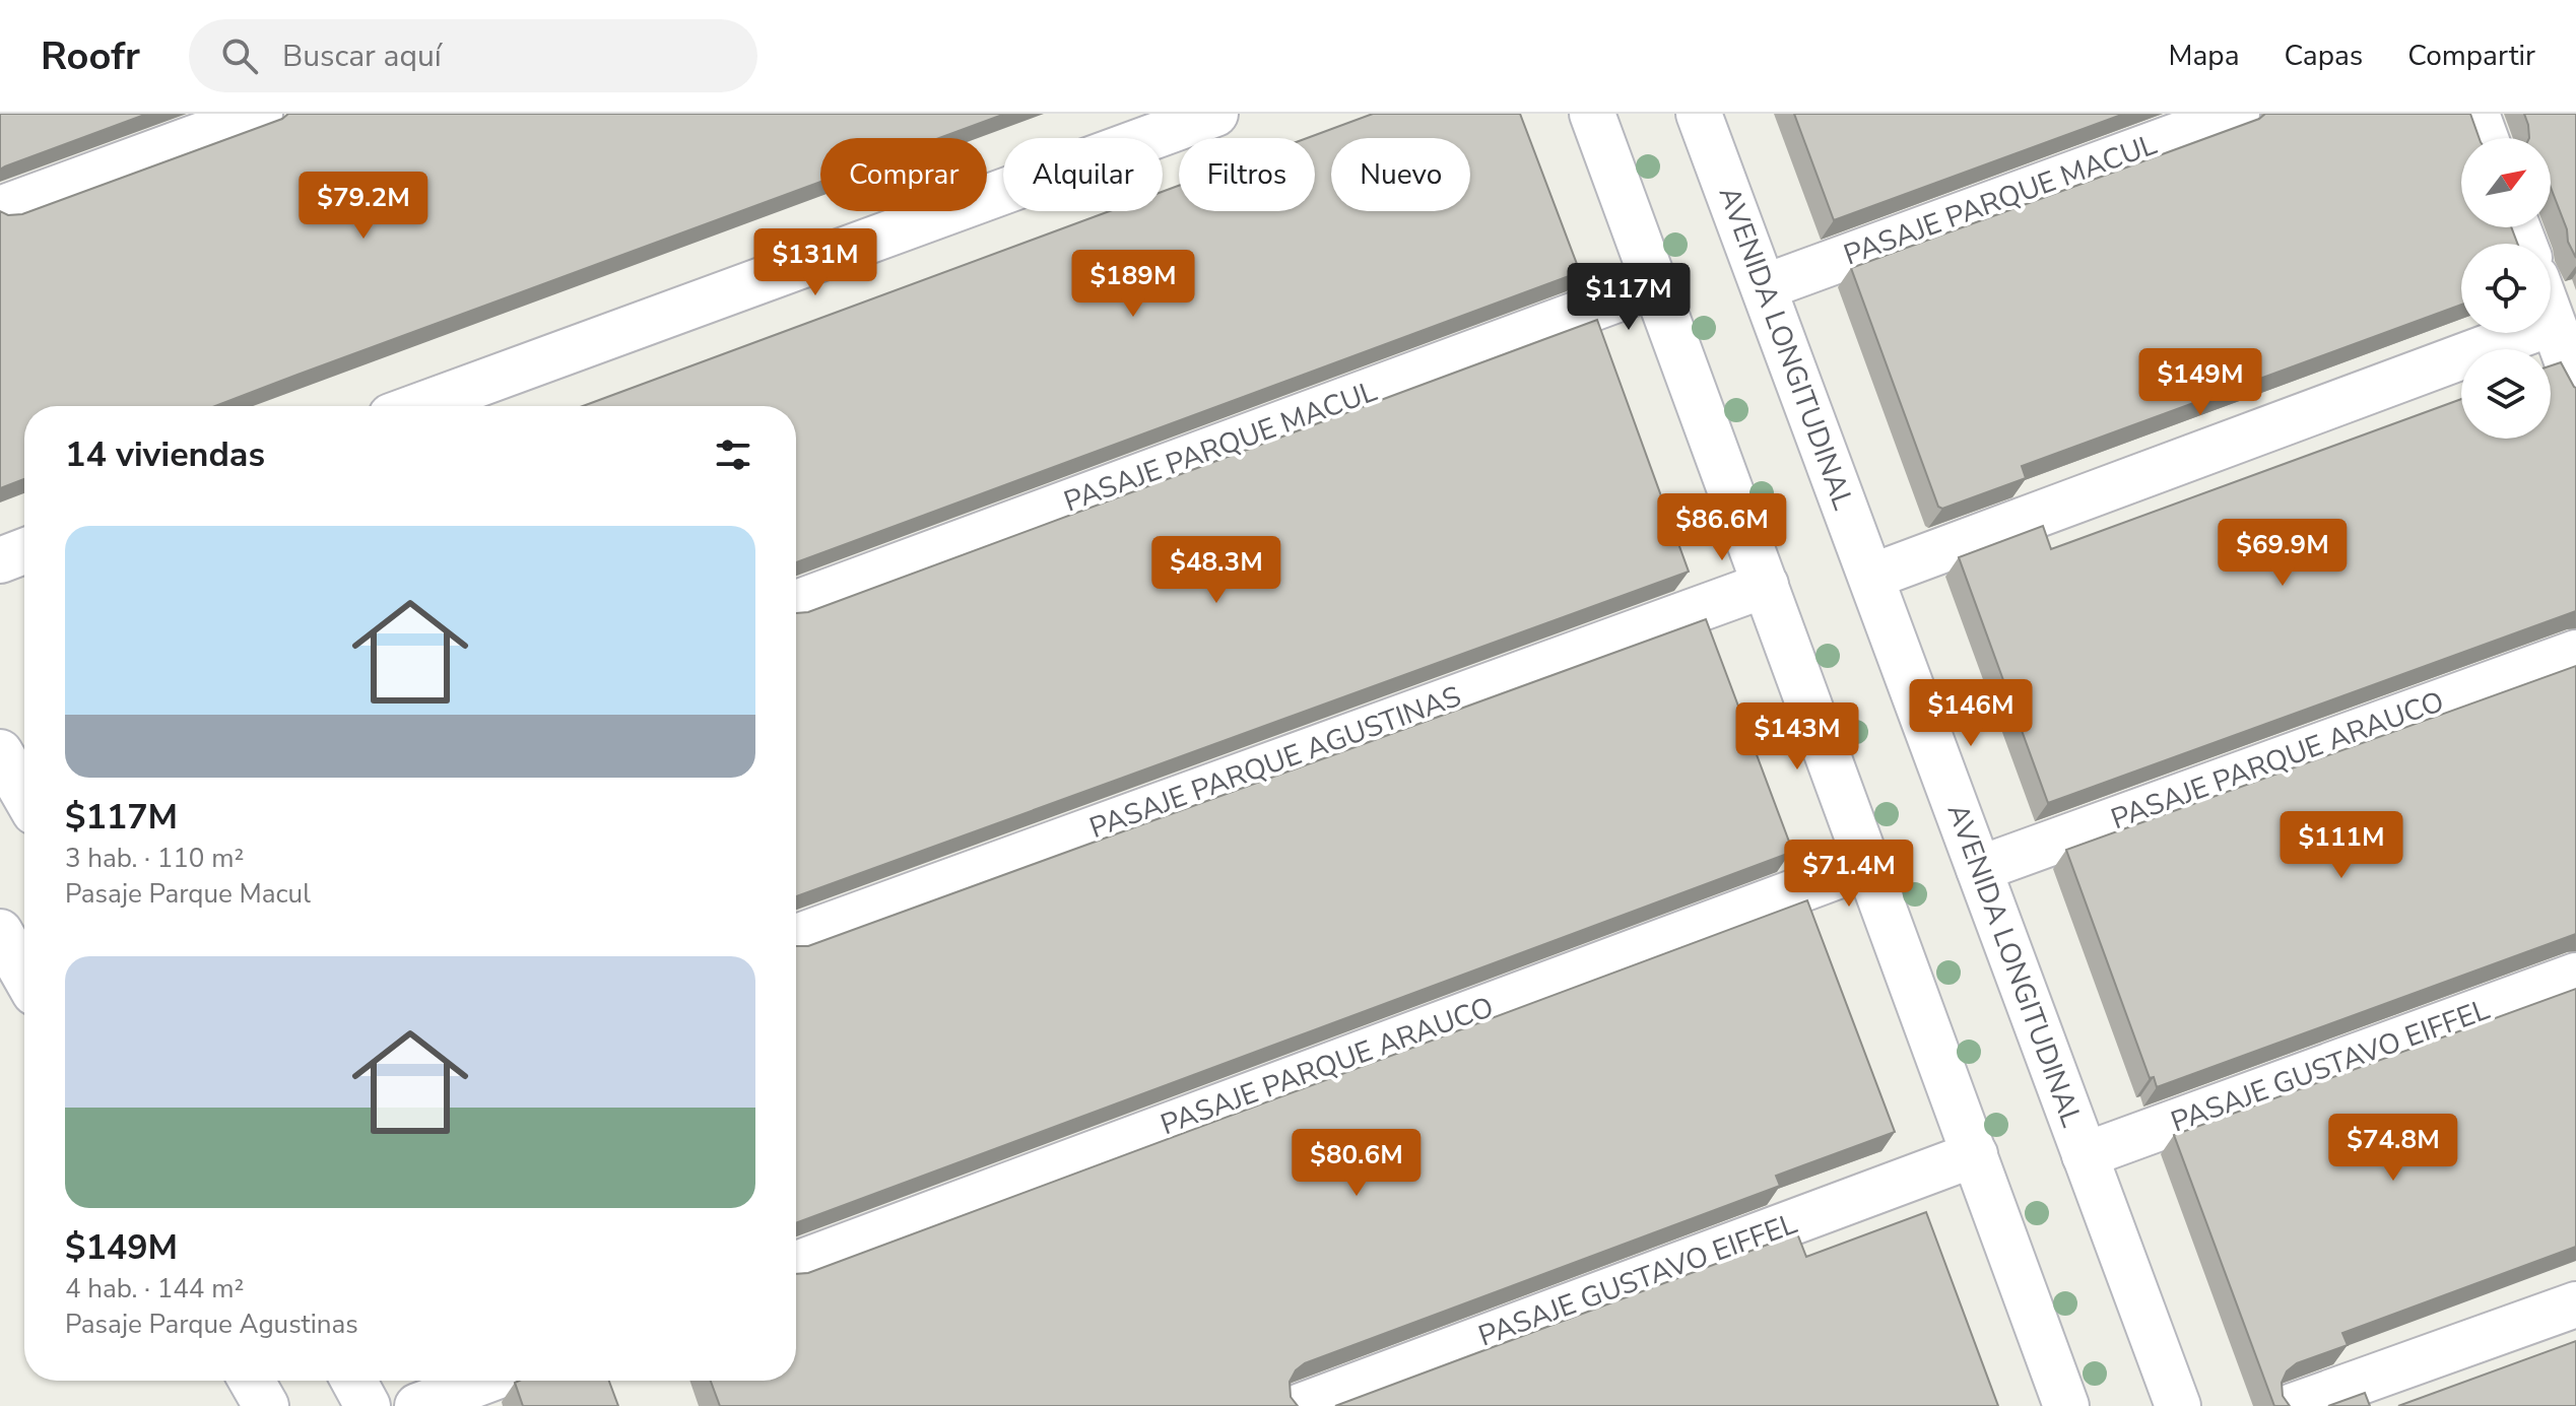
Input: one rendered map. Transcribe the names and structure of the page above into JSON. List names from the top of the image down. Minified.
{"streets":{"street":["PASAJE PARQUE MACUL","AVENIDA LONGITUDINAL","PASAJE PARQUE ARAUCO","PASAJE PARQUE AGUSTINAS","PASAJE GUSTAVO EIFFEL"]},"crossings":[["PASAJE PARQUE MACUL","AVENIDA LONGITUDINAL"],["AVENIDA LONGITUDINAL","PASAJE PARQUE ARAUCO"],["AVENIDA LONGITUDINAL","PASAJE GUSTAVO EIFFEL"]],"north":"top right","page":{"header":"Roofr","search":"Buscar aquí","nav":["Mapa","Capas","Compartir"],"chip":["Comprar","Alquilar","Filtros","Nuevo"],"price":["$79.2M","$131M","$189M","$117M","$149M","$86.6M","$69.9M","$48.3M","$146M","$143M","$111M","$71.4M","$74.8M","$80.6M"],"heading":"14 viviendas","list":[{"name":"$117M","note":"3 hab. · 110 m² · Pasaje Parque Macul"},{"name":"$149M","note":"4 hab. · 144 m² · Pasaje Parque Agustinas"}]}}
